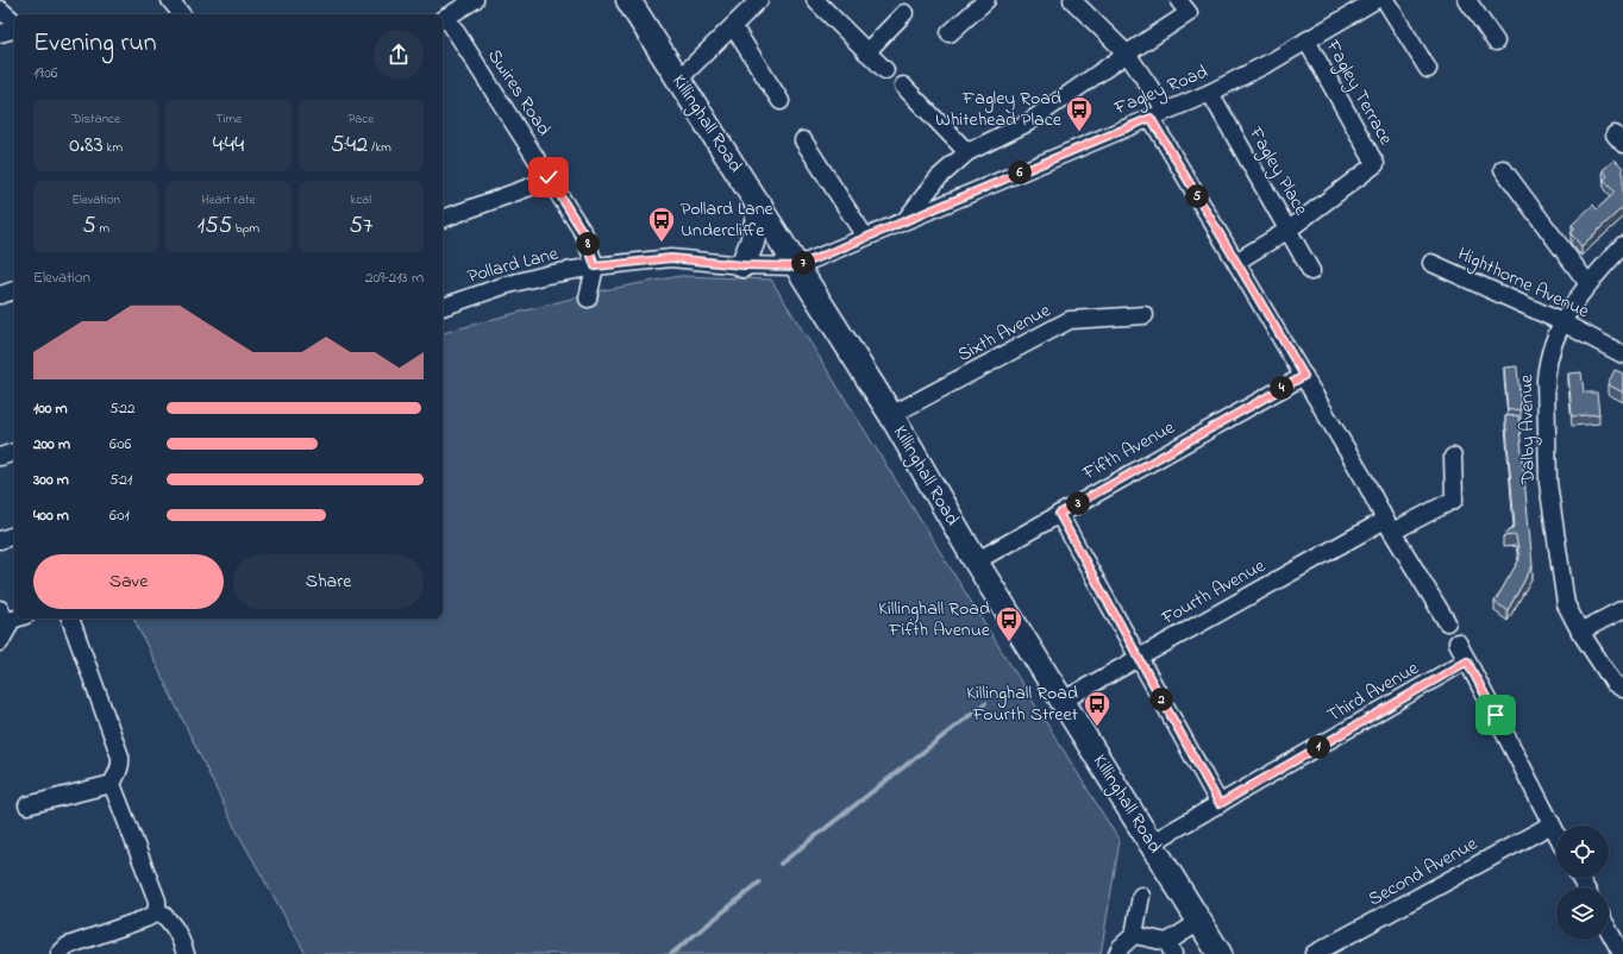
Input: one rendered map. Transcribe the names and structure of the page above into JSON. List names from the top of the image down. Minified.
{"streets":{"highway":["Killinghall Road"],"street":["Fagley Road","Swires Road","Fagley Terrace","Fagley Place","Pollard Lane","Highthorne Avenue","Sixth Avenue","Dalby Avenue","Fifth Avenue","Fourth Avenue","Third Avenue","Second Avenue"]},"crossings":[["Fagley Road","Fagley Terrace"],["Fagley Road","Killinghall Road"],["Fagley Road","Fagley Place"],["Fagley Road","Pollard Lane"],["Swires Road","Pollard Lane"],["Fagley Terrace","Fagley Place"],["Killinghall Road","Pollard Lane"],["Killinghall Road","Sixth Avenue"],["Killinghall Road","Fifth Avenue"],["Killinghall Road","Fourth Avenue"],["Killinghall Road","Third Avenue"],["Highthorne Avenue","Dalby Avenue"]],"places":{"bus stop":["Fagley Road Whitehead Place","Pollard Lane Undercliffe","Killinghall Road Fifth Avenue","Killinghall Road Fourth Street"]},"page":{"heading":["Evening run","19:06"],"stats":[["Distance","0.83 km"],["Time","4:44"],["Pace","5:42 /km"],["Elevation","5 m"],["Heart rate","155 bpm"],["kcal","57"]],"pins":["6","5","8","7","4","3","2","1"],"chart":["Elevation","209–213 m"],"list":[{"name":"100 m","note":"5:22"},{"name":"200 m","note":"6:06"},{"name":"300 m","note":"5:21"},{"name":"400 m","note":"6:01"}],"buttons":["Save","Share"]}}
